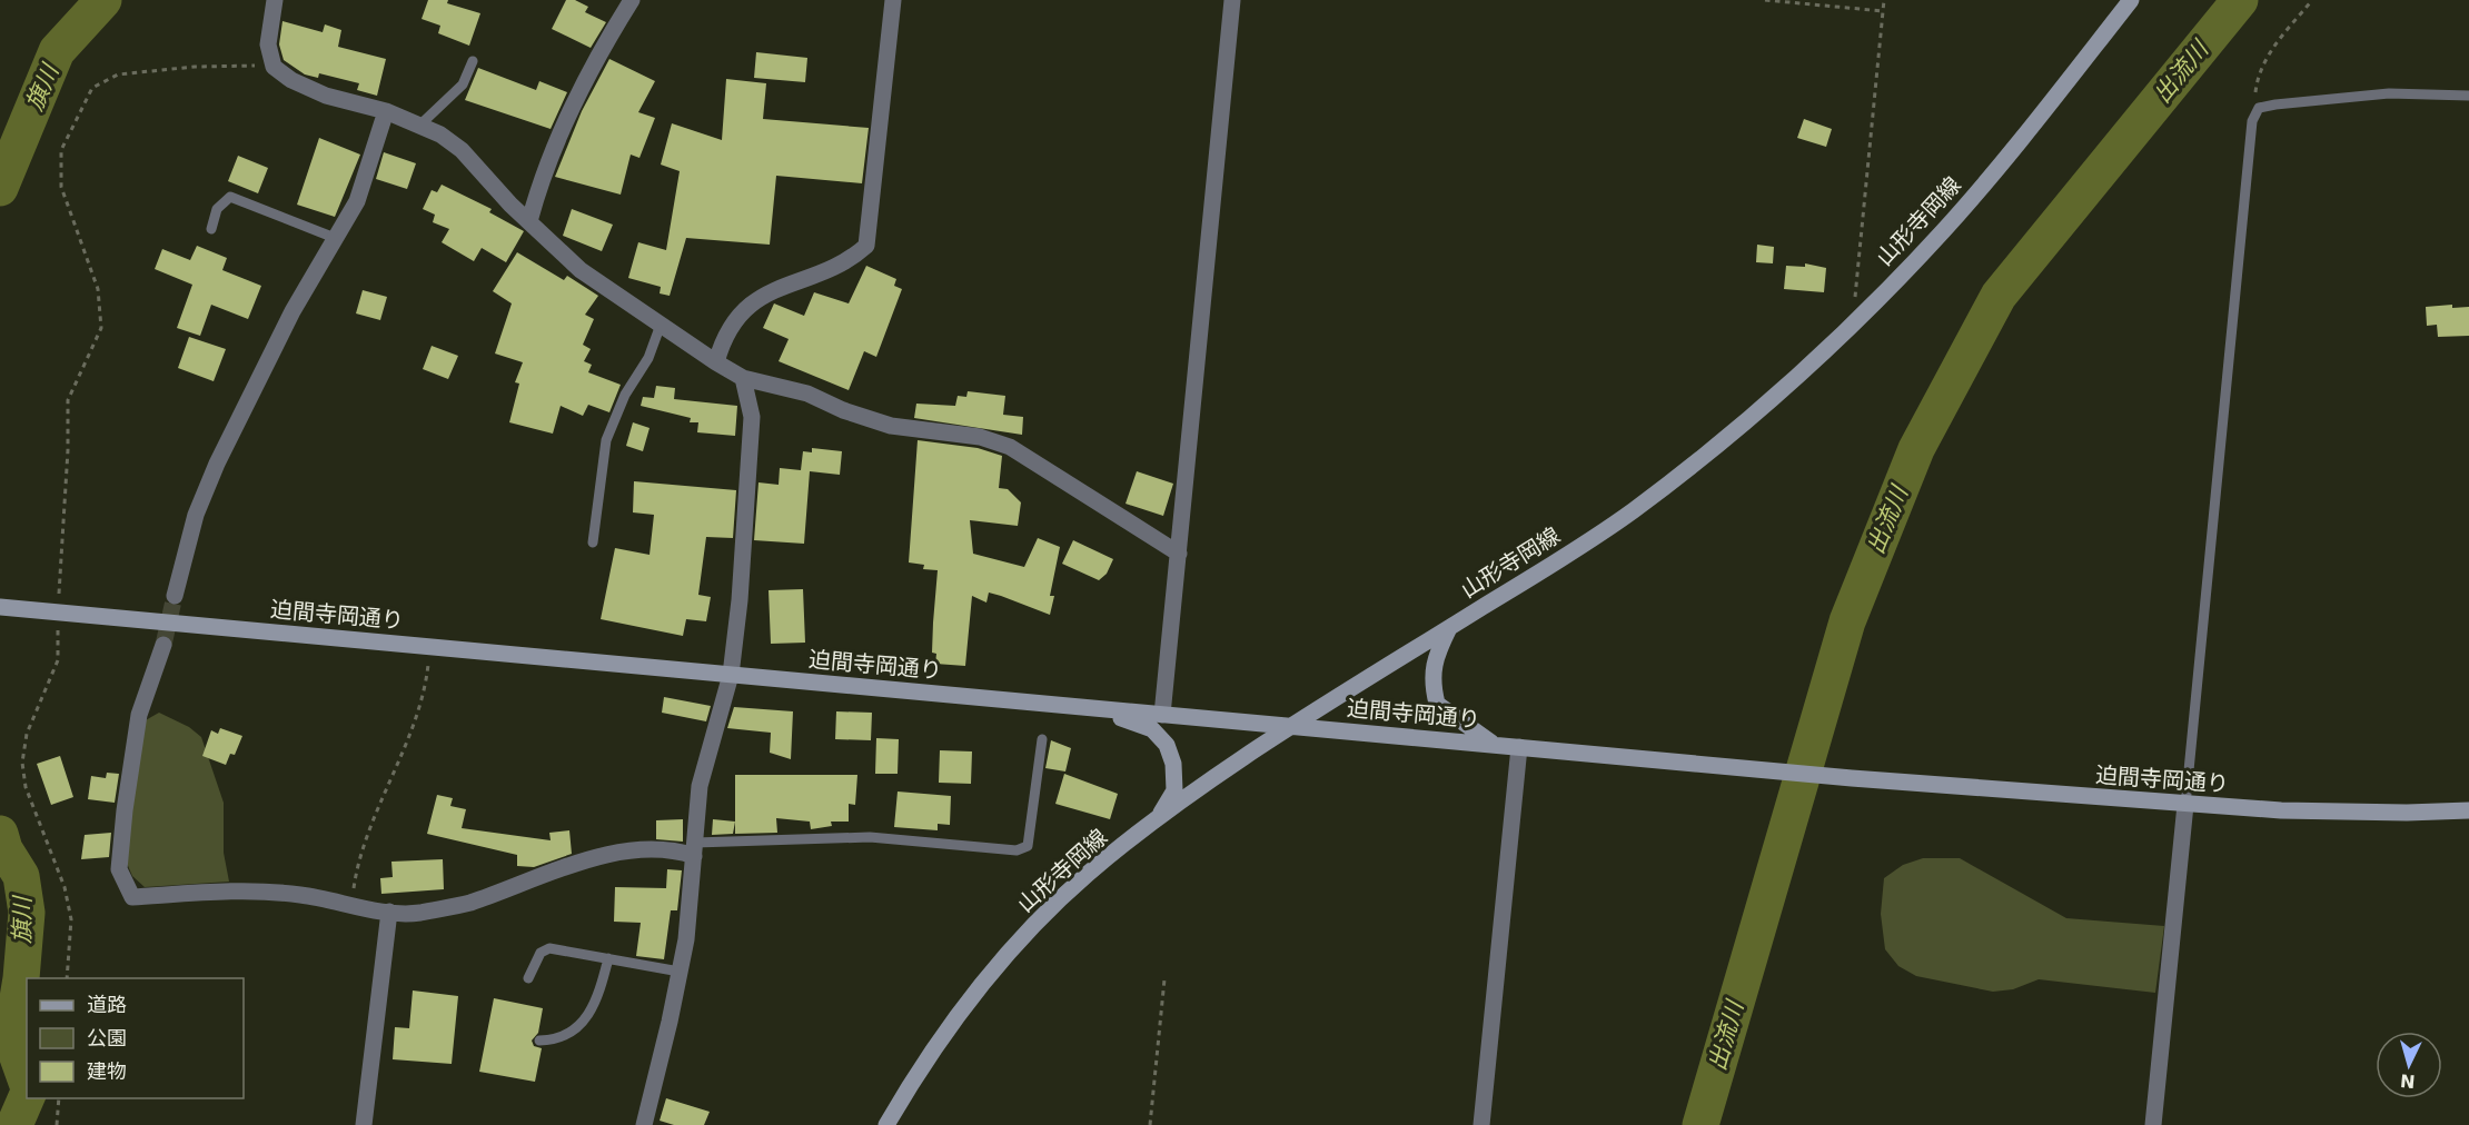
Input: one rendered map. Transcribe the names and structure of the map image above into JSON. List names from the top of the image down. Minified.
{"streets":{"street":["山形寺岡線","迫間寺岡通り"]},"crossings":[["山形寺岡線","迫間寺岡通り"]],"water":["出流川","旗川"],"legend":["道路","公園","建物"],"north":"bottom"}
